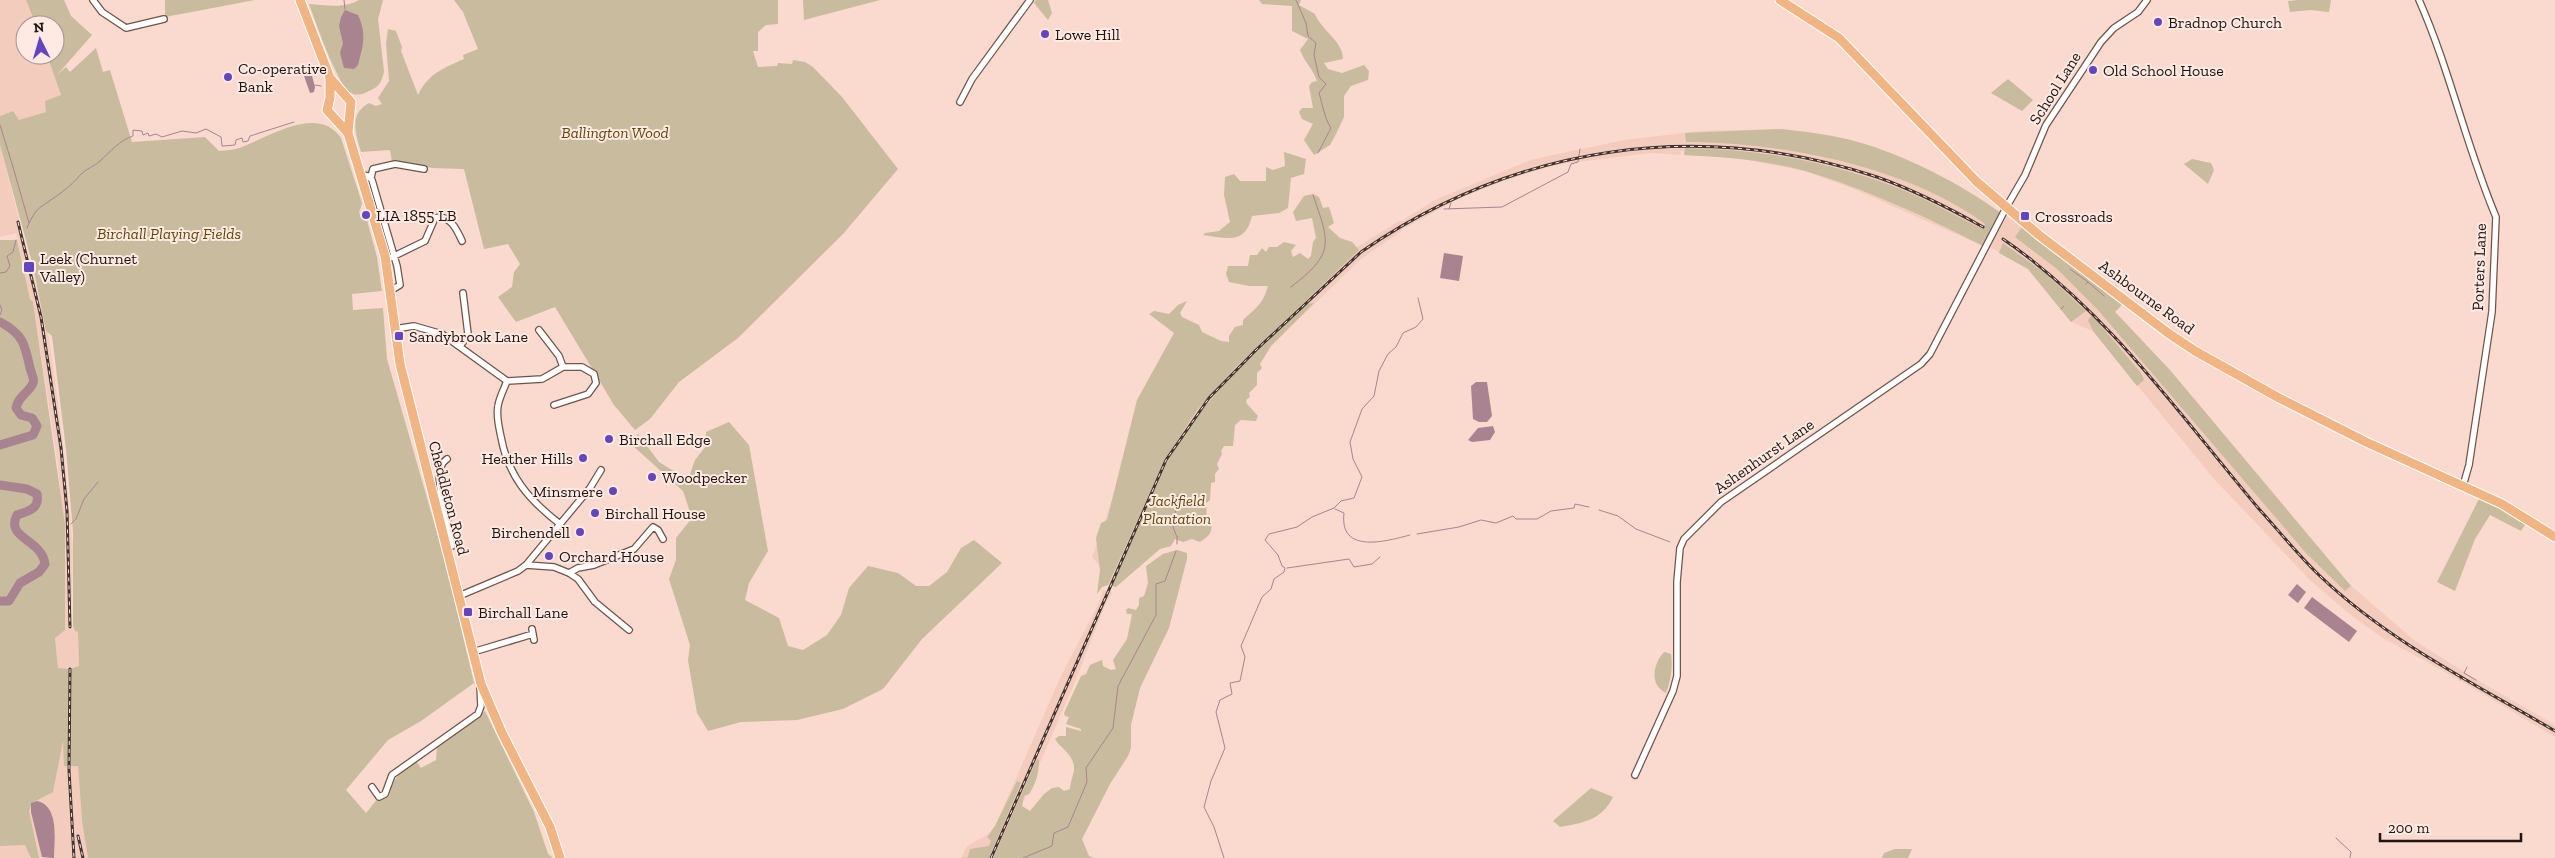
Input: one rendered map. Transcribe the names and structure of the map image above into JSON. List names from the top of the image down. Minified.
{"streets":{"highway":["Ashbourne Road","Cheddleton Road"],"street":["School Lane","Porters Lane","Ashenhurst Lane"]},"crossings":[["School Lane","Ashbourne Road"],["School Lane","Ashenhurst Lane"],["Porters Lane","Ashbourne Road"],["Ashbourne Road","Ashenhurst Lane"]],"parks":["Ballington Wood","Birchall Playing Fields","Jackfield Plantation"],"places":{"other":["Bradnop Church","Lowe Hill","Old School House","Co-operative Bank","LIA 1855 LB","Birchall Edge","Heather Hills","Woodpecker","Minsmere","Birchall House","Birchendell","Orchard House"],"transit":["Crossroads","Leek (Churnet Valley)","Sandybrook Lane","Birchall Lane"]},"scale_bar":"200 m","north":"top"}
